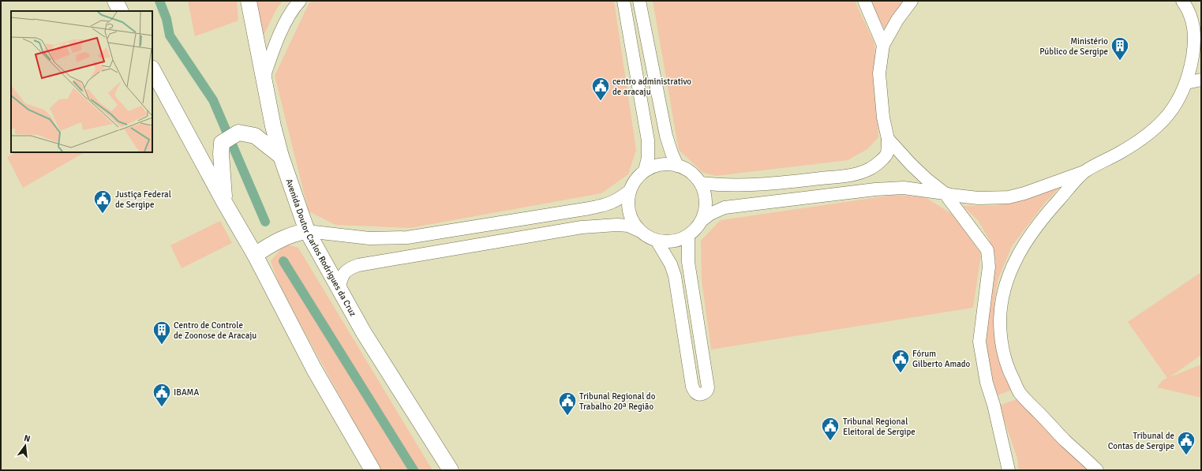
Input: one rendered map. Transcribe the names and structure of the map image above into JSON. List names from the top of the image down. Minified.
{"streets":{"main road":["Avenida Doutor Carlos Rodrigues da Cruz"]},"places":{"building":["Ministério Público de Sergipe","Centro de Controle de Zoonose de Aracaju"],"public building":["centro administrativo de aracaju","Justiça Federal de Sergipe","Fórum Gilberto Amado","IBAMA","Tribunal Regional do Trabalho 20ª Região","Tribunal Regional Eleitoral de Sergipe","Tribunal de Contas de Sergipe"]},"north":"top"}
